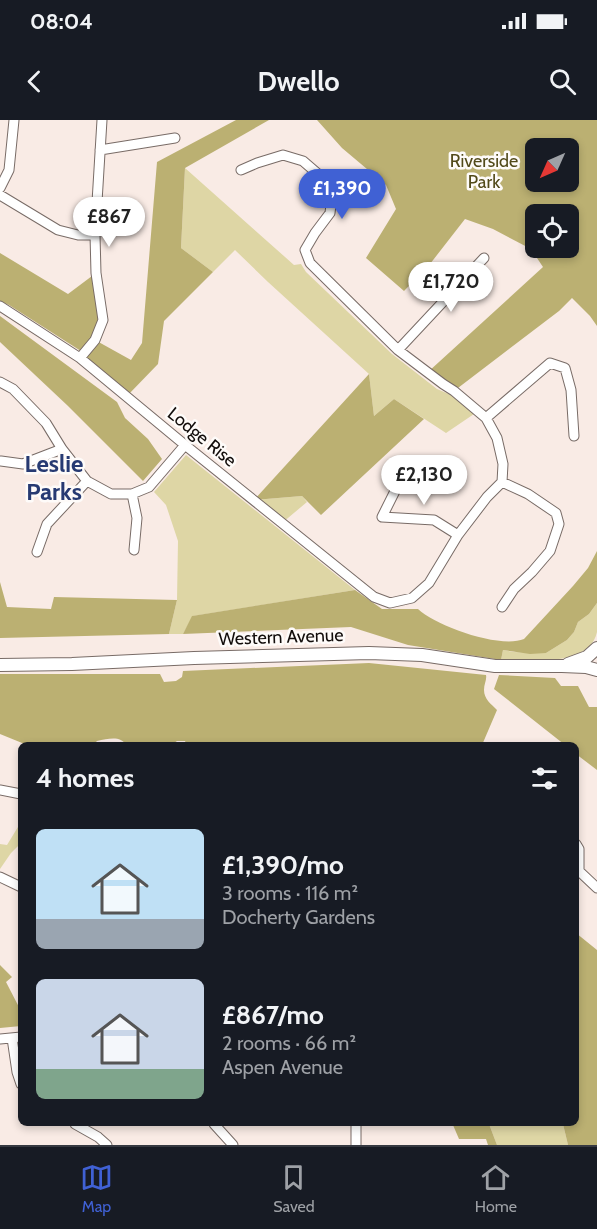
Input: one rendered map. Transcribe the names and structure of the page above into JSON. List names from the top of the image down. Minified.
{"streets":{"main road":["Western Avenue"],"street":["Lodge Rise"]},"districts":["Leslie Parks"],"parks":["Riverside Park"],"north":"bottom left","page":{"status":"08:04","header":"Dwello","price":["£1,390","£867","£1,720","£2,130"],"heading":"4 homes","list":[{"name":"£1,390/mo","note":"3 rooms · 116 m² · Docherty Gardens"},{"name":"£867/mo","note":"2 rooms · 66 m² · Aspen Avenue"}],"tabs":["Map","Saved","Home"]}}
